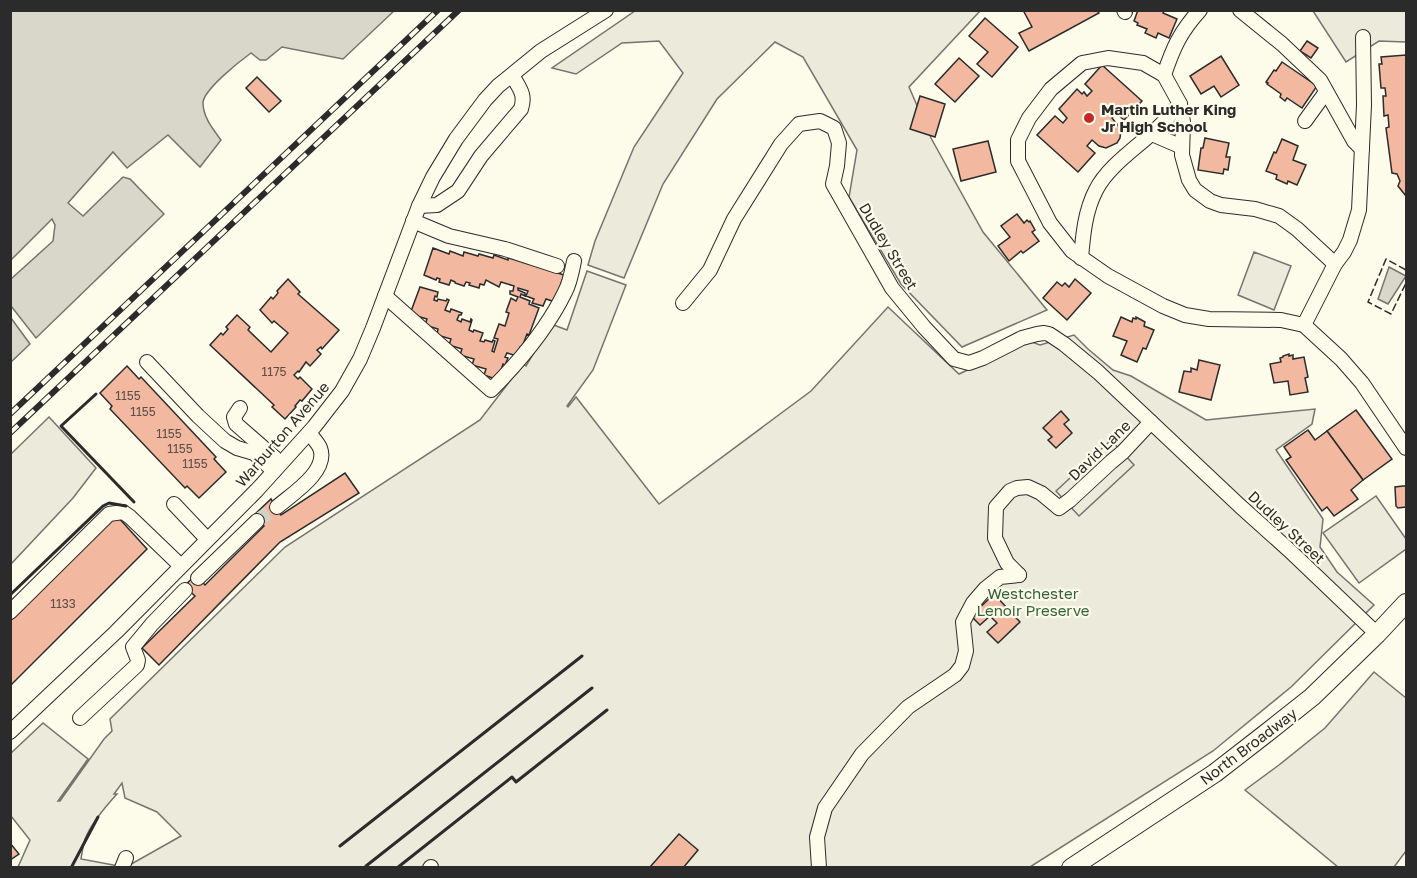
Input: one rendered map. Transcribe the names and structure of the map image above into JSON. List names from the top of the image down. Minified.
{"streets":{"main road":["North Broadway"],"street":["Dudley Street","Warburton Avenue","David Lane"]},"crossings":[["Dudley Street","David Lane"],["Dudley Street","North Broadway"]],"parks":["Westchester Lenoir Preserve"],"places":["Martin Luther King Jr High School"],"house_numbers":["1175","1155","1155","1155","1155","1155","1133"]}
